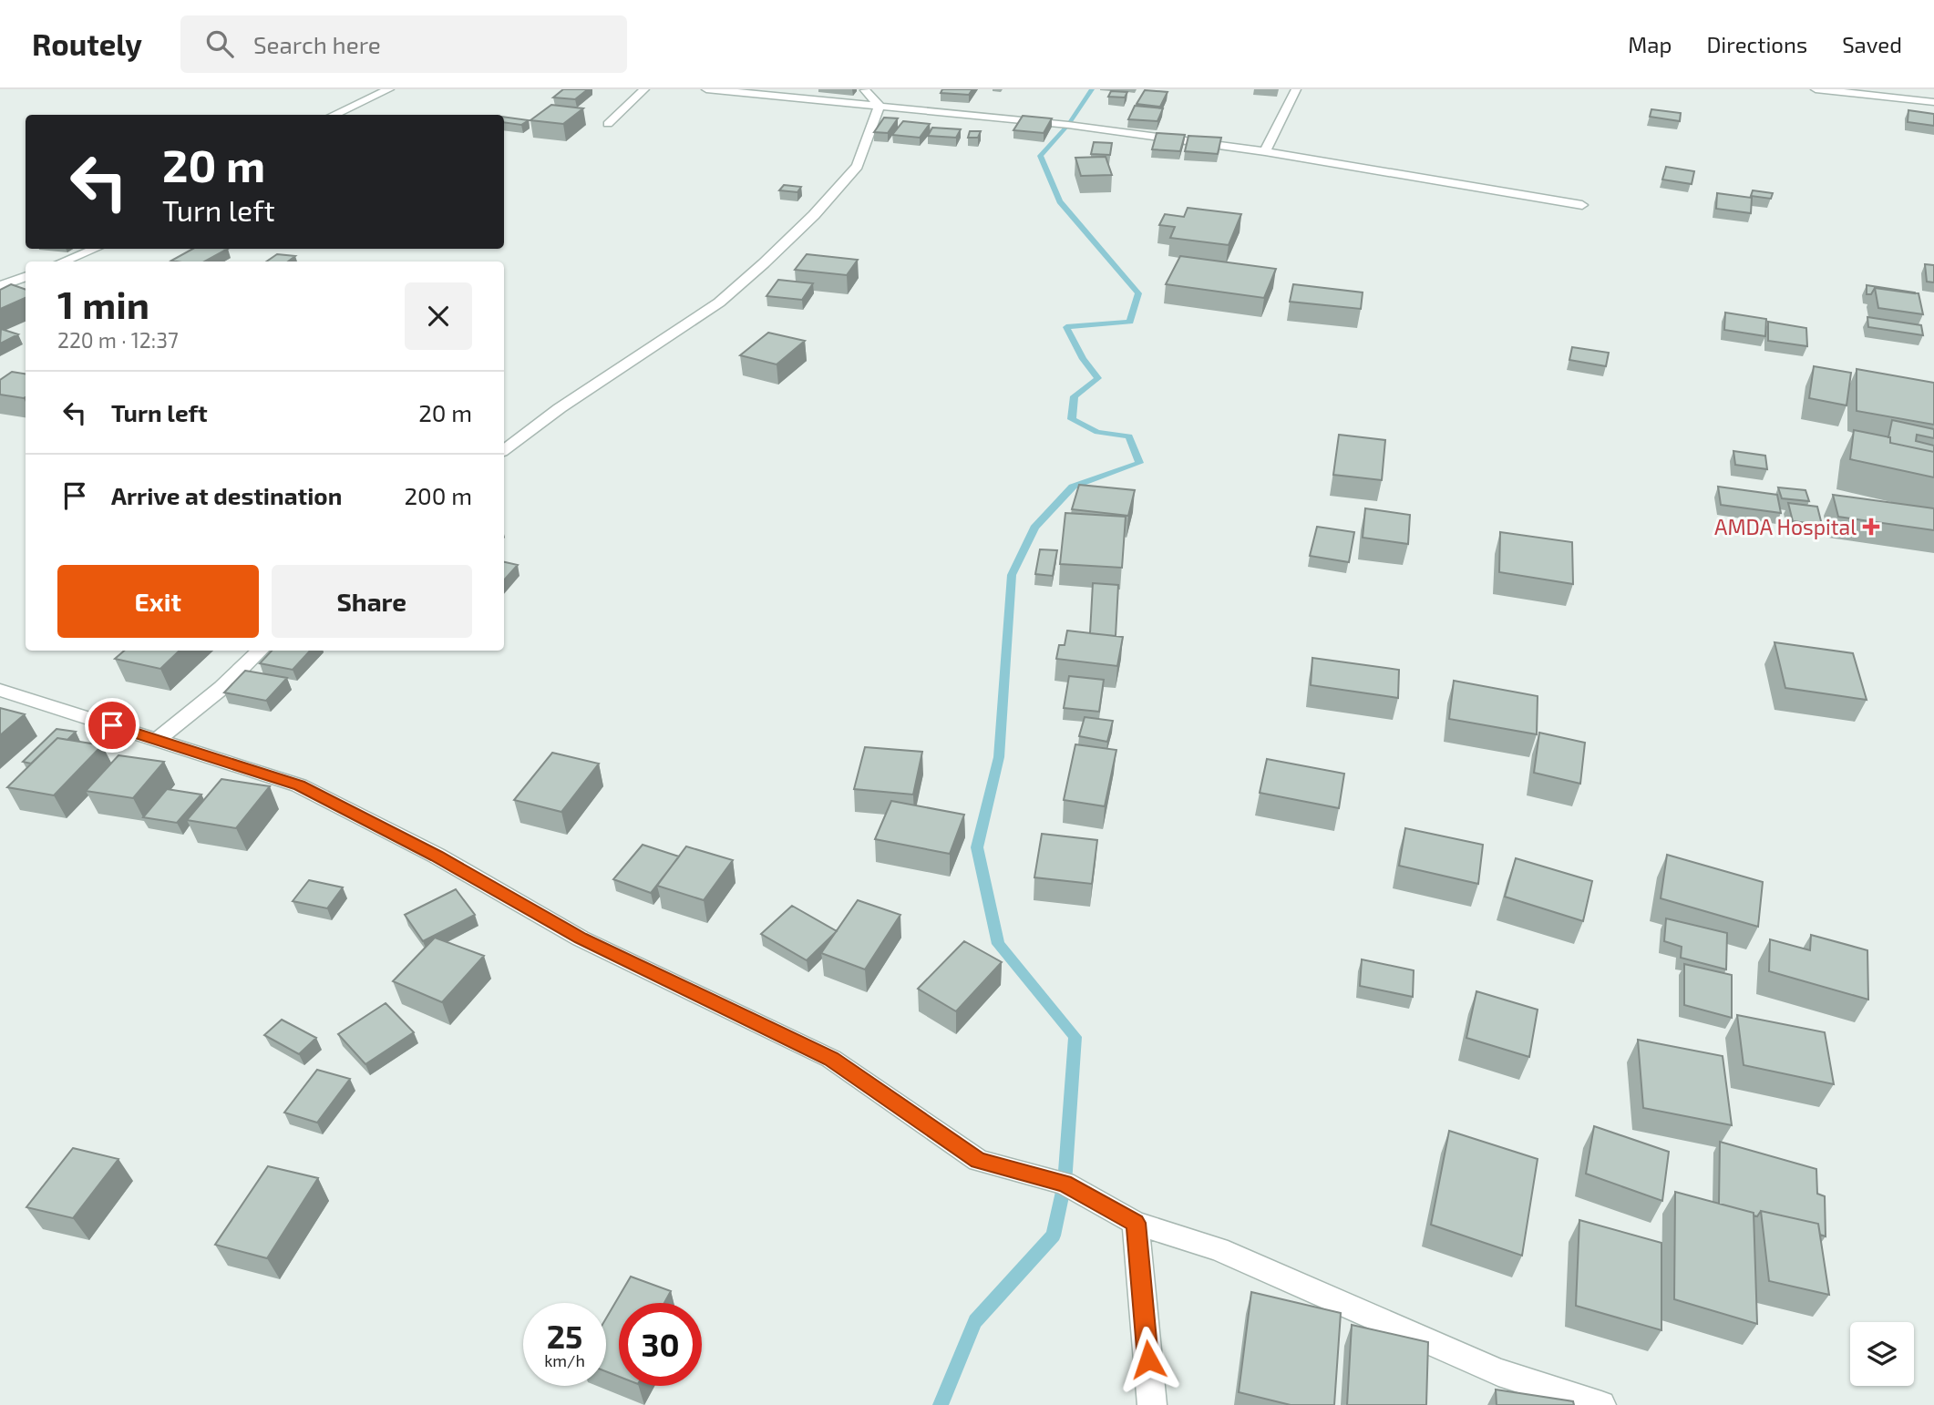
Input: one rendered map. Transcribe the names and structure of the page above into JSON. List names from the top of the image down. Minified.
{"places":{"health":["AMDA Hospital"]},"page":{"header":"Routely","search":"Search here","nav":["Map","Directions","Saved"],"turn":["20 m","Turn left"],"heading":["1 min","220 m · 12:37"],"list":[{"name":"Turn left","value":"20 m"},{"name":"Arrive at destination","value":"200 m"}],"buttons":["Exit","Share"],"speed":"25 km/h","limit":"30"}}
